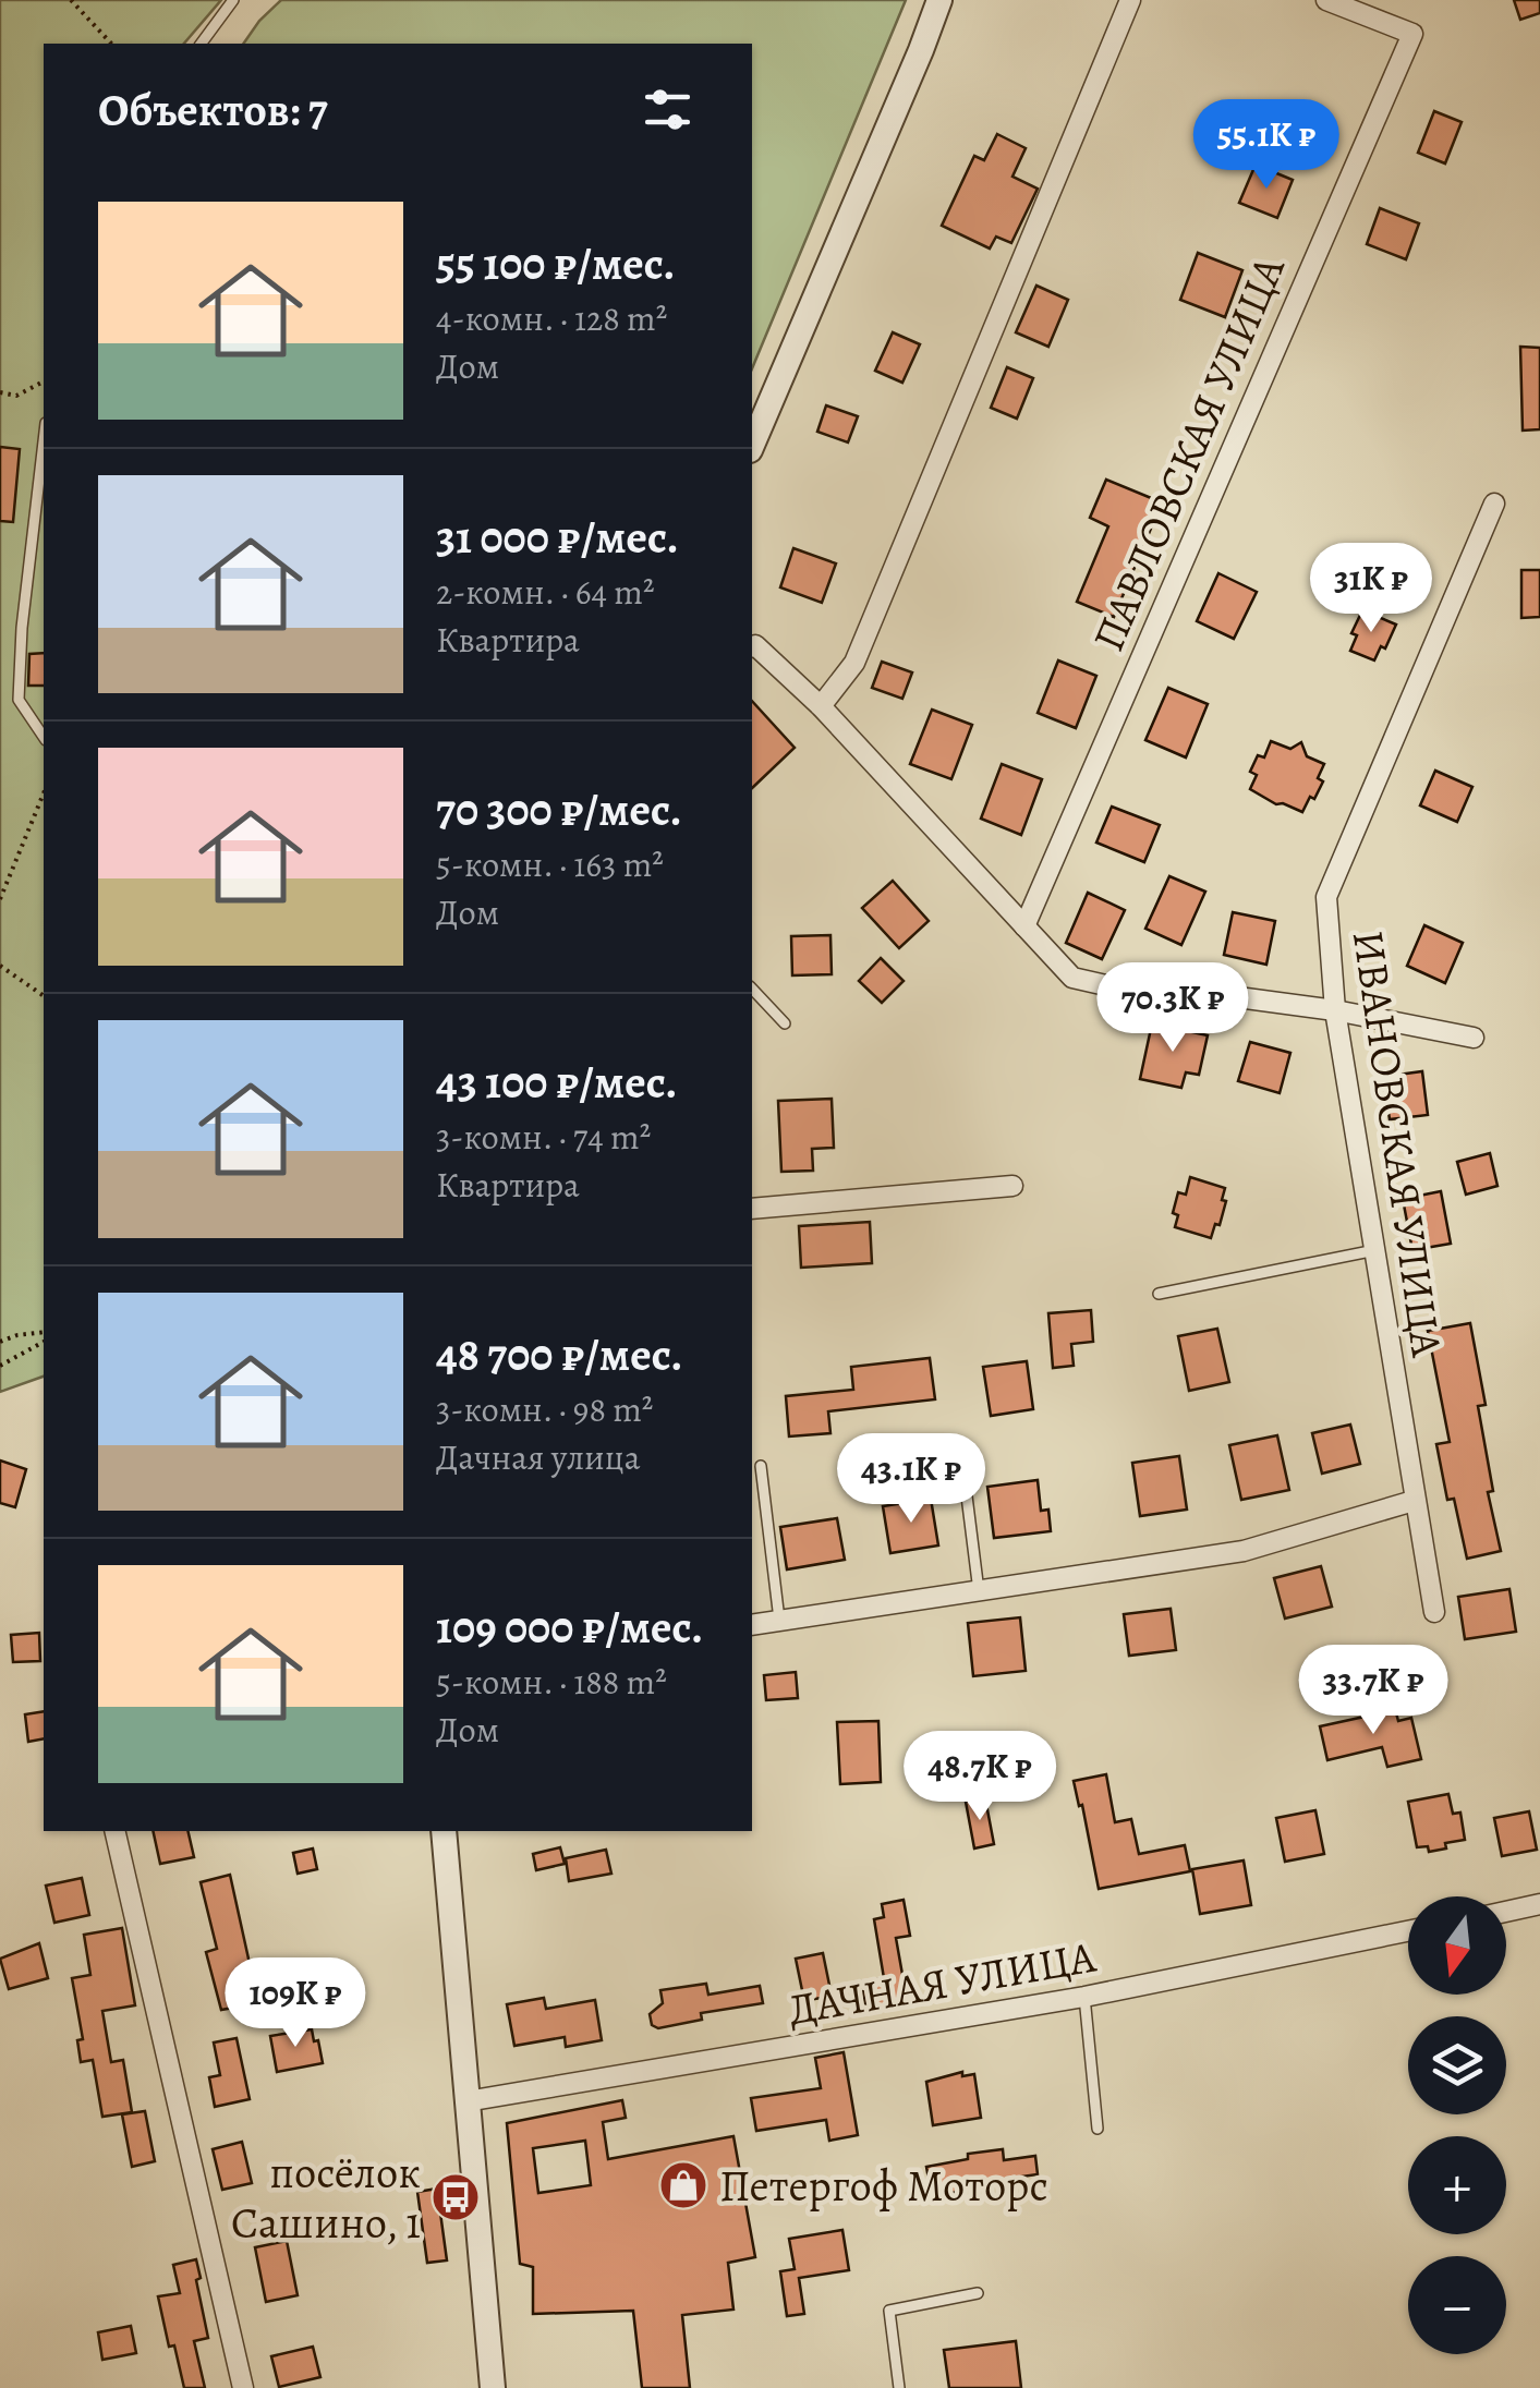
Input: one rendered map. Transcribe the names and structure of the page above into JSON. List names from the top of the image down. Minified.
{"streets":{"street":["ПАВЛОВСКАЯ УЛИЦА","ИВАНОВСКАЯ УЛИЦА","ДАЧНАЯ УЛИЦА"]},"places":{"shop":["Петергоф Моторс"],"bus stop":["посёлок Сашино, 1"]},"north":"bottom","page":{"heading":"Объектов: 7","price":["55.1K ₽","31K ₽","70.3K ₽","43.1K ₽","33.7K ₽","48.7K ₽","109K ₽"],"list":[{"name":"55 100 ₽/мес.","note":"4-комн. · 128 m² · Дом"},{"name":"31 000 ₽/мес.","note":"2-комн. · 64 m² · Квартира"},{"name":"70 300 ₽/мес.","note":"5-комн. · 163 m² · Дом"},{"name":"43 100 ₽/мес.","note":"3-комн. · 74 m² · Квартира"},{"name":"48 700 ₽/мес.","note":"3-комн. · 98 m² · Дачная улица"},{"name":"109 000 ₽/мес.","note":"5-комн. · 188 m² · Дом"}],"map_buttons":["+","−"]}}
